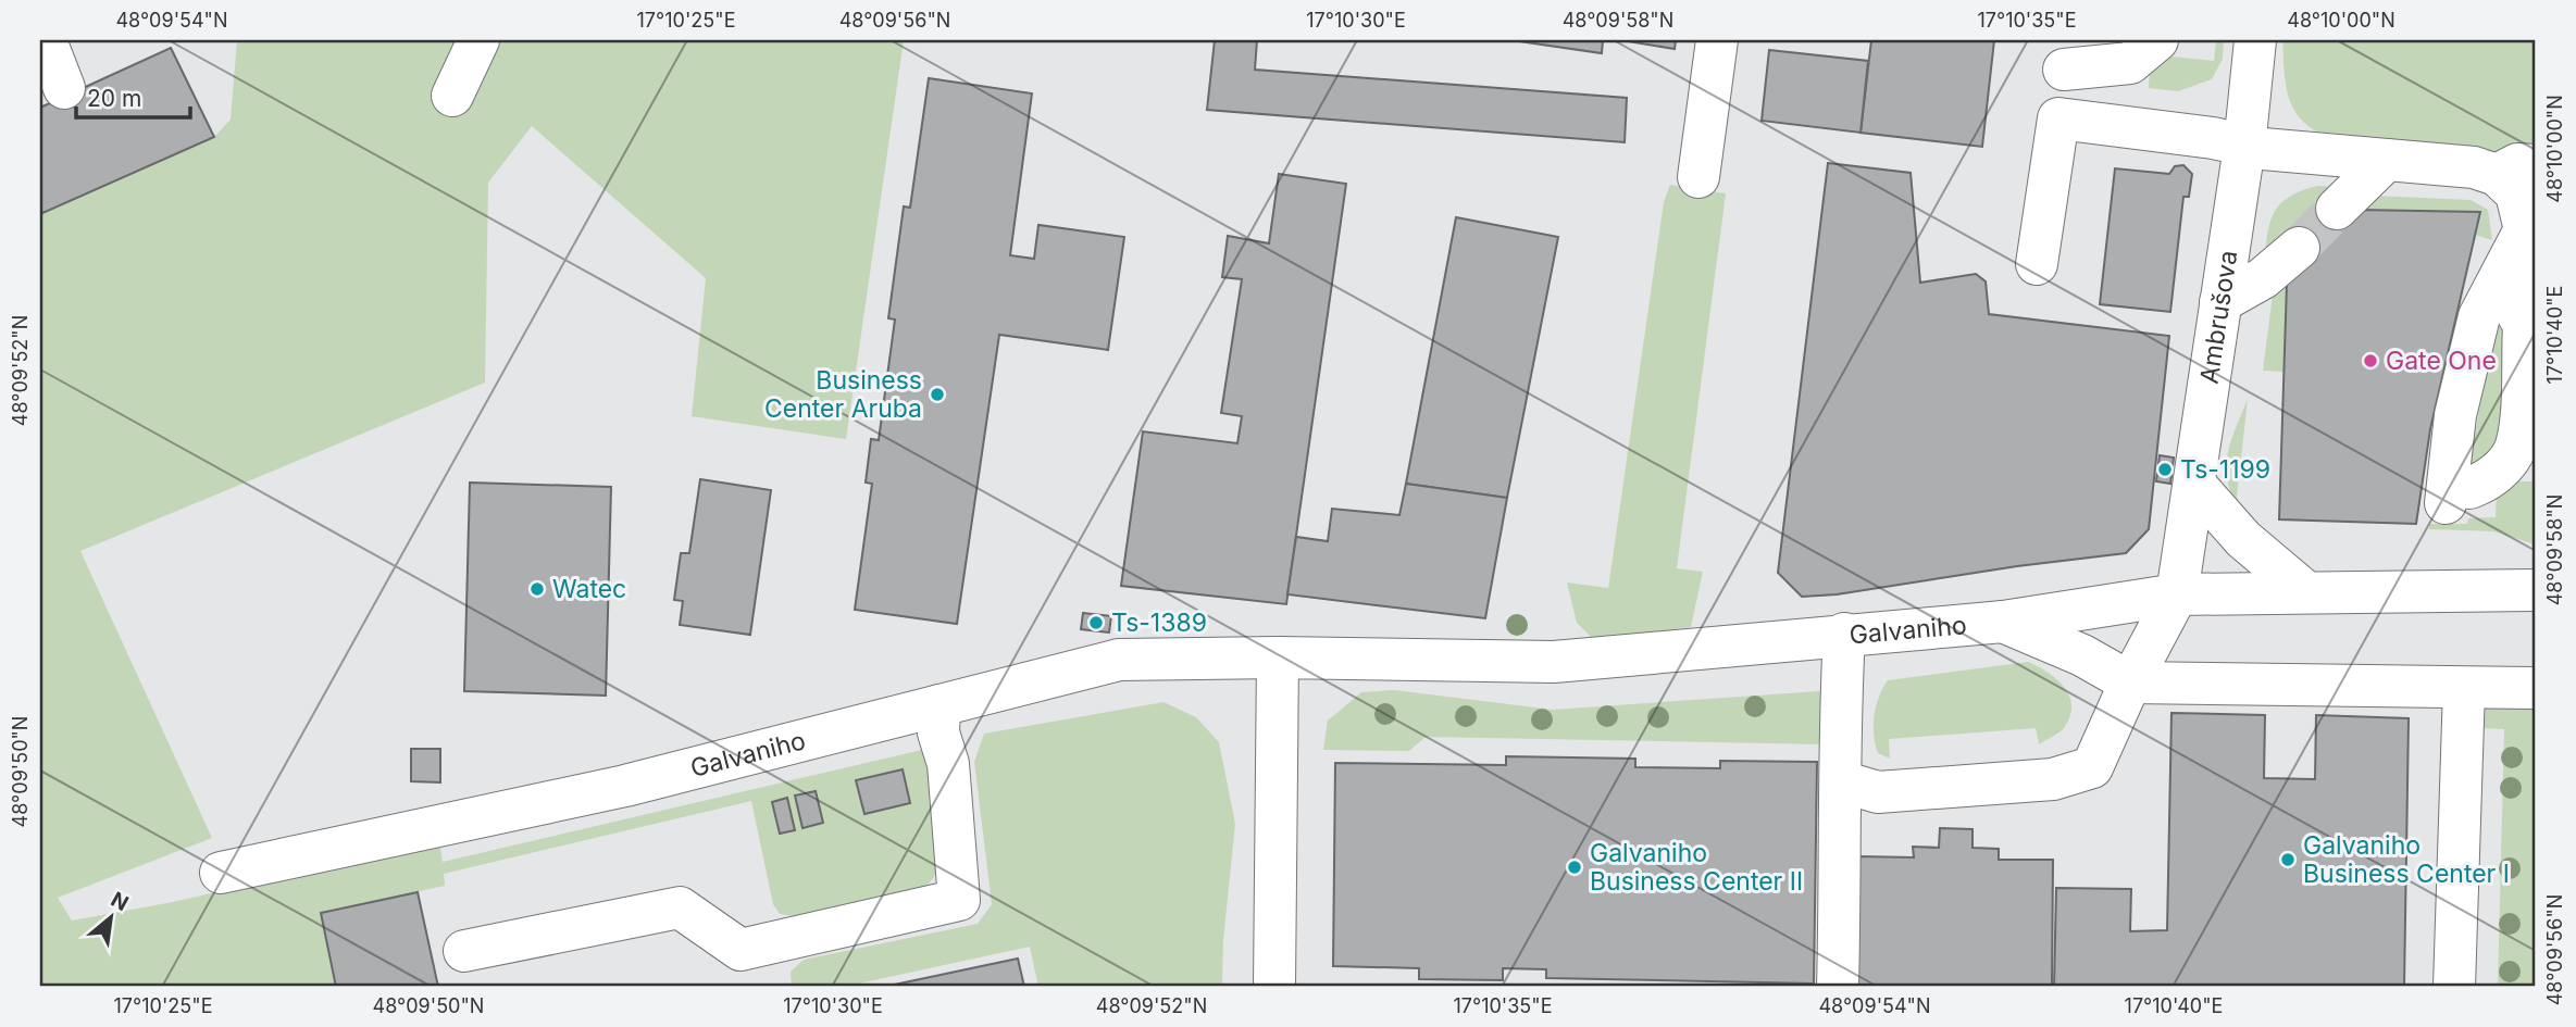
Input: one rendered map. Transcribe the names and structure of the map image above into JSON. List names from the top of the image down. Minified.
{"streets":{"lane":["Ambrušova","Galvaniho"]},"crossings":[["Ambrušova","Galvaniho"]],"places":["Gate One","Business Center Aruba","Ts-1199","Watec","Ts-1389","Galvaniho Business Center I","Galvaniho Business Center II"],"scale_bar":"20 m","north":"top right","coordinates":["48°09'54\"N","17°10'25\"E","48°09'56\"N","17°10'30\"E","48°09'58\"N","17°10'35\"E","48°10'00\"N","17°10'40\"E","48°09'52\"N","48°09'50\"N"]}
